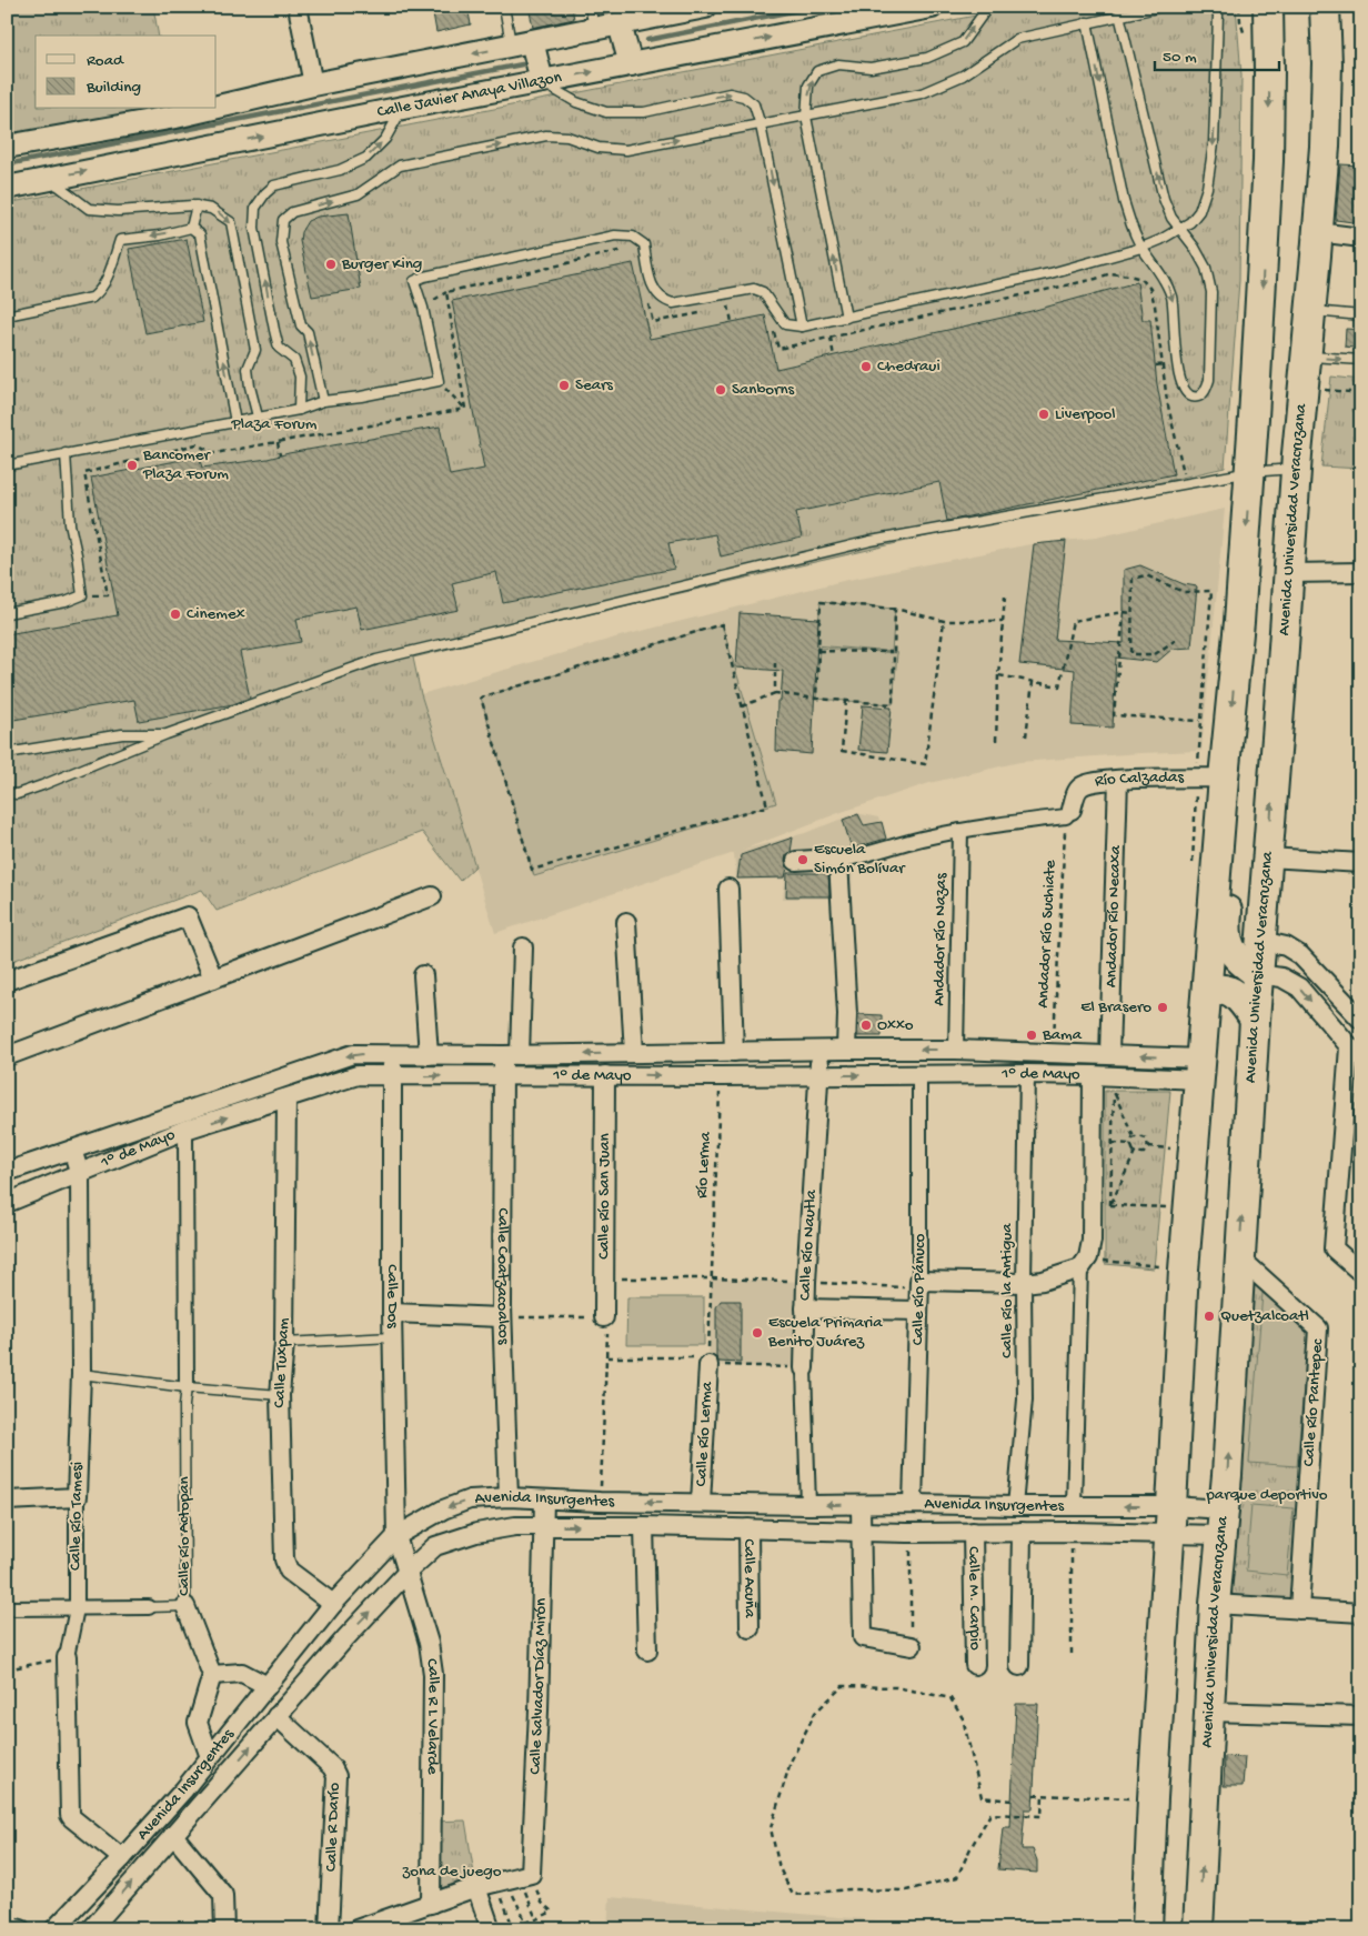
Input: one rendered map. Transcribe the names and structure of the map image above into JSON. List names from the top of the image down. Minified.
{"streets":{"main road":["Avenida Universidad Veracruzana"],"street":["Calle Javier Anaya Villazon","Río Calzadas","Andador Río Necaxa","Andador Río Nazas","1° de Mayo","Calle Río San Juan","Calle Río Nautla","Calle Coatzacoalcos","Calle Río Pánuco","Calle Río la Antigua","Calle Dos","Calle Tuxpam","Calle Río Pantepec","Calle Río Lerma","Avenida Insurgentes","Calle Río Tamesi","Calle Río Actopan","Calle Acuña","Calle M. Carpio","Calle Salvador Díaz Mirón","Calle R L Velarde","Calle R Darío"],"path":["Andador Río Suchiate","Río Lerma"]},"crossings":[["Avenida Universidad Veracruzana","Calle Río Pantepec"],["Avenida Universidad Veracruzana","Avenida Insurgentes"],["Río Calzadas","Andador Río Necaxa"],["Río Calzadas","Andador Río Suchiate"],["Andador Río Necaxa","1° de Mayo"],["Andador Río Suchiate","1° de Mayo"],["Andador Río Nazas","1° de Mayo"],["1° de Mayo","Río Lerma"],["1° de Mayo","Calle Río San Juan"],["1° de Mayo","Calle Río Nautla"],["1° de Mayo","Calle Coatzacoalcos"],["1° de Mayo","Calle Río Pánuco"],["1° de Mayo","Calle Río la Antigua"],["1° de Mayo","Calle Dos"],["1° de Mayo","Calle Tuxpam"],["1° de Mayo","Calle Río Tamesi"],["Río Lerma","Calle Río Lerma"],["Calle Río Nautla","Avenida Insurgentes"],["Calle Coatzacoalcos","Avenida Insurgentes"],["Calle Río Pánuco","Avenida Insurgentes"],["Calle Río la Antigua","Avenida Insurgentes"],["Calle Dos","Avenida Insurgentes"],["Calle Dos","Calle R L Velarde"],["Calle Tuxpam","Avenida Insurgentes"],["Calle Río Lerma","Avenida Insurgentes"],["Avenida Insurgentes","Calle Río Tamesi"],["Avenida Insurgentes","Calle Acuña"],["Avenida Insurgentes","Calle M. Carpio"],["Avenida Insurgentes","Calle Salvador Díaz Mirón"],["Avenida Insurgentes","Calle R L Velarde"],["Avenida Insurgentes","Calle R Darío"]],"parks":["Plaza Forum","parque deportivo","zona de juego"],"places":["Burger King","Chedraui","Sears","Sanborns","Liverpool","Bancomer Plaza Forum","Cinemex","Escuela Simón Bolívar","El Brasero","Oxxo","Bama","Quetzalcoatl","Escuela Primaria Benito Juárez"],"legend":["Road","Building"],"scale_bar":"50 m"}
